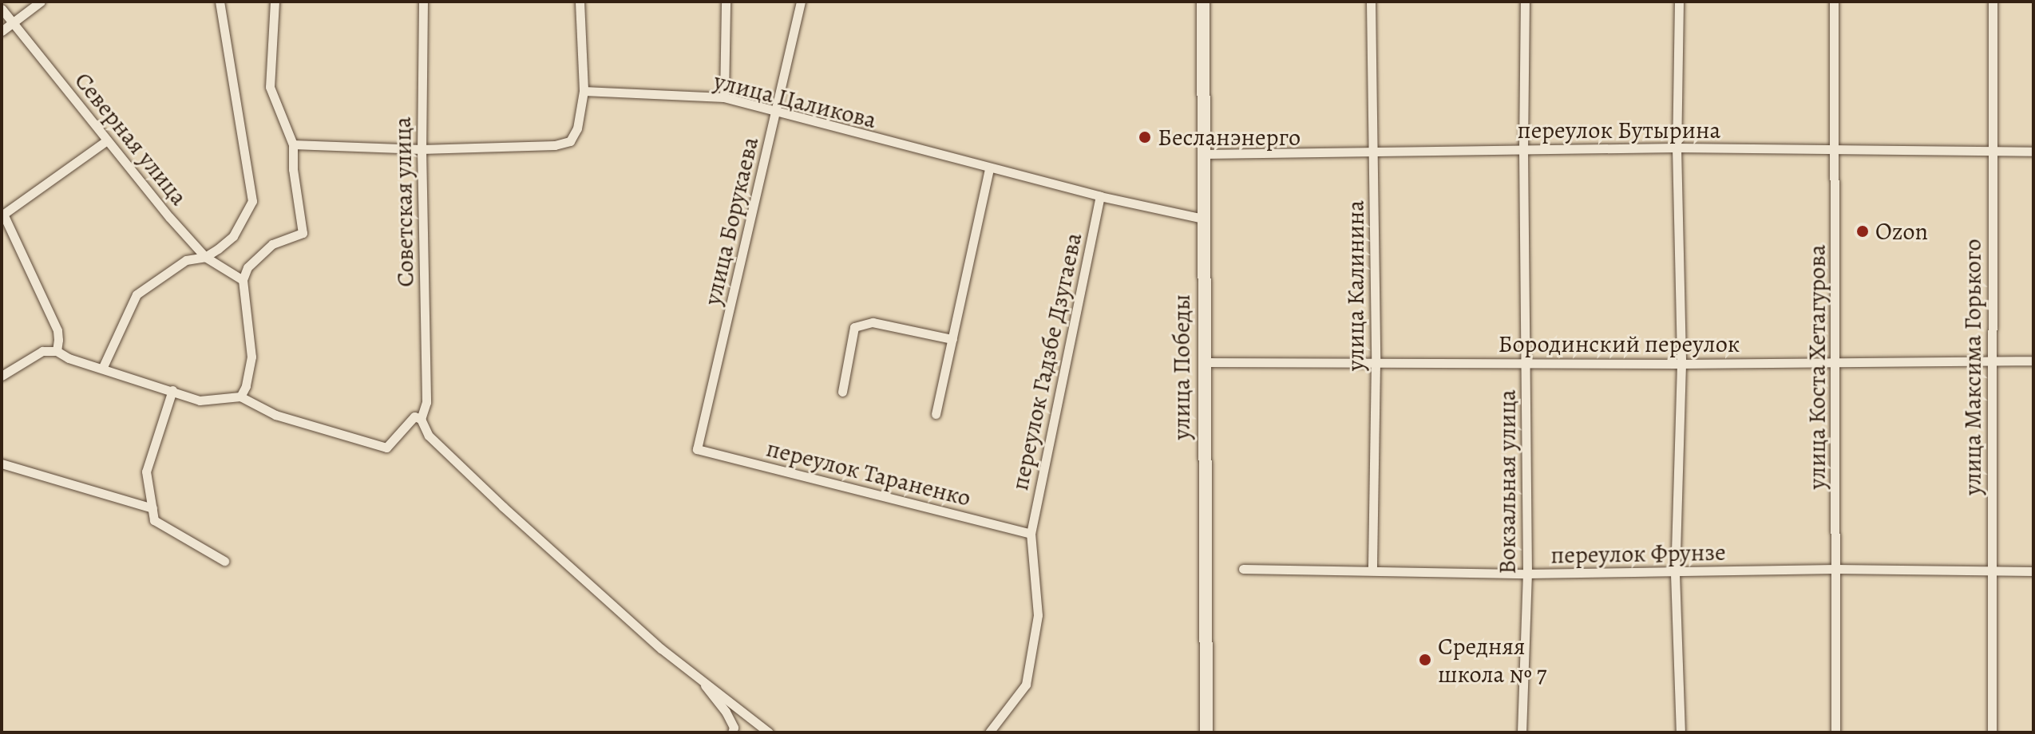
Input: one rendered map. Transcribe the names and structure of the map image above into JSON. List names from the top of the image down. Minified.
{"streets":{"main road":["улица Победы"],"street":["улица Цаликова","переулок Бутырина","Северная улица","Советская улица","улица Борукаева","улица Калинина","Бородинский переулок","переулок Гадзбе Дзугаева","улица Коста Хетагурова","улица Максима Горького","переулок Тараненко","Вокзальная улица","переулок Фрунзе"]},"crossings":[["улица Цаликова","улица Борукаева"],["улица Цаликова","переулок Гадзбе Дзугаева"],["улица Цаликова","улица Победы"],["переулок Бутырина","улица Калинина"],["переулок Бутырина","улица Победы"],["переулок Бутырина","улица Коста Хетагурова"],["переулок Бутырина","улица Максима Горького"],["переулок Бутырина","Вокзальная улица"],["улица Борукаева","переулок Тараненко"],["улица Калинина","Бородинский переулок"],["улица Калинина","переулок Фрунзе"],["Бородинский переулок","улица Победы"],["Бородинский переулок","улица Коста Хетагурова"],["Бородинский переулок","улица Максима Горького"],["Бородинский переулок","Вокзальная улица"],["переулок Гадзбе Дзугаева","переулок Тараненко"],["улица Коста Хетагурова","переулок Фрунзе"],["улица Максима Горького","переулок Фрунзе"],["Вокзальная улица","переулок Фрунзе"]],"places":["Бесланэнерго","Ozon","Средняя школа № 7"]}
